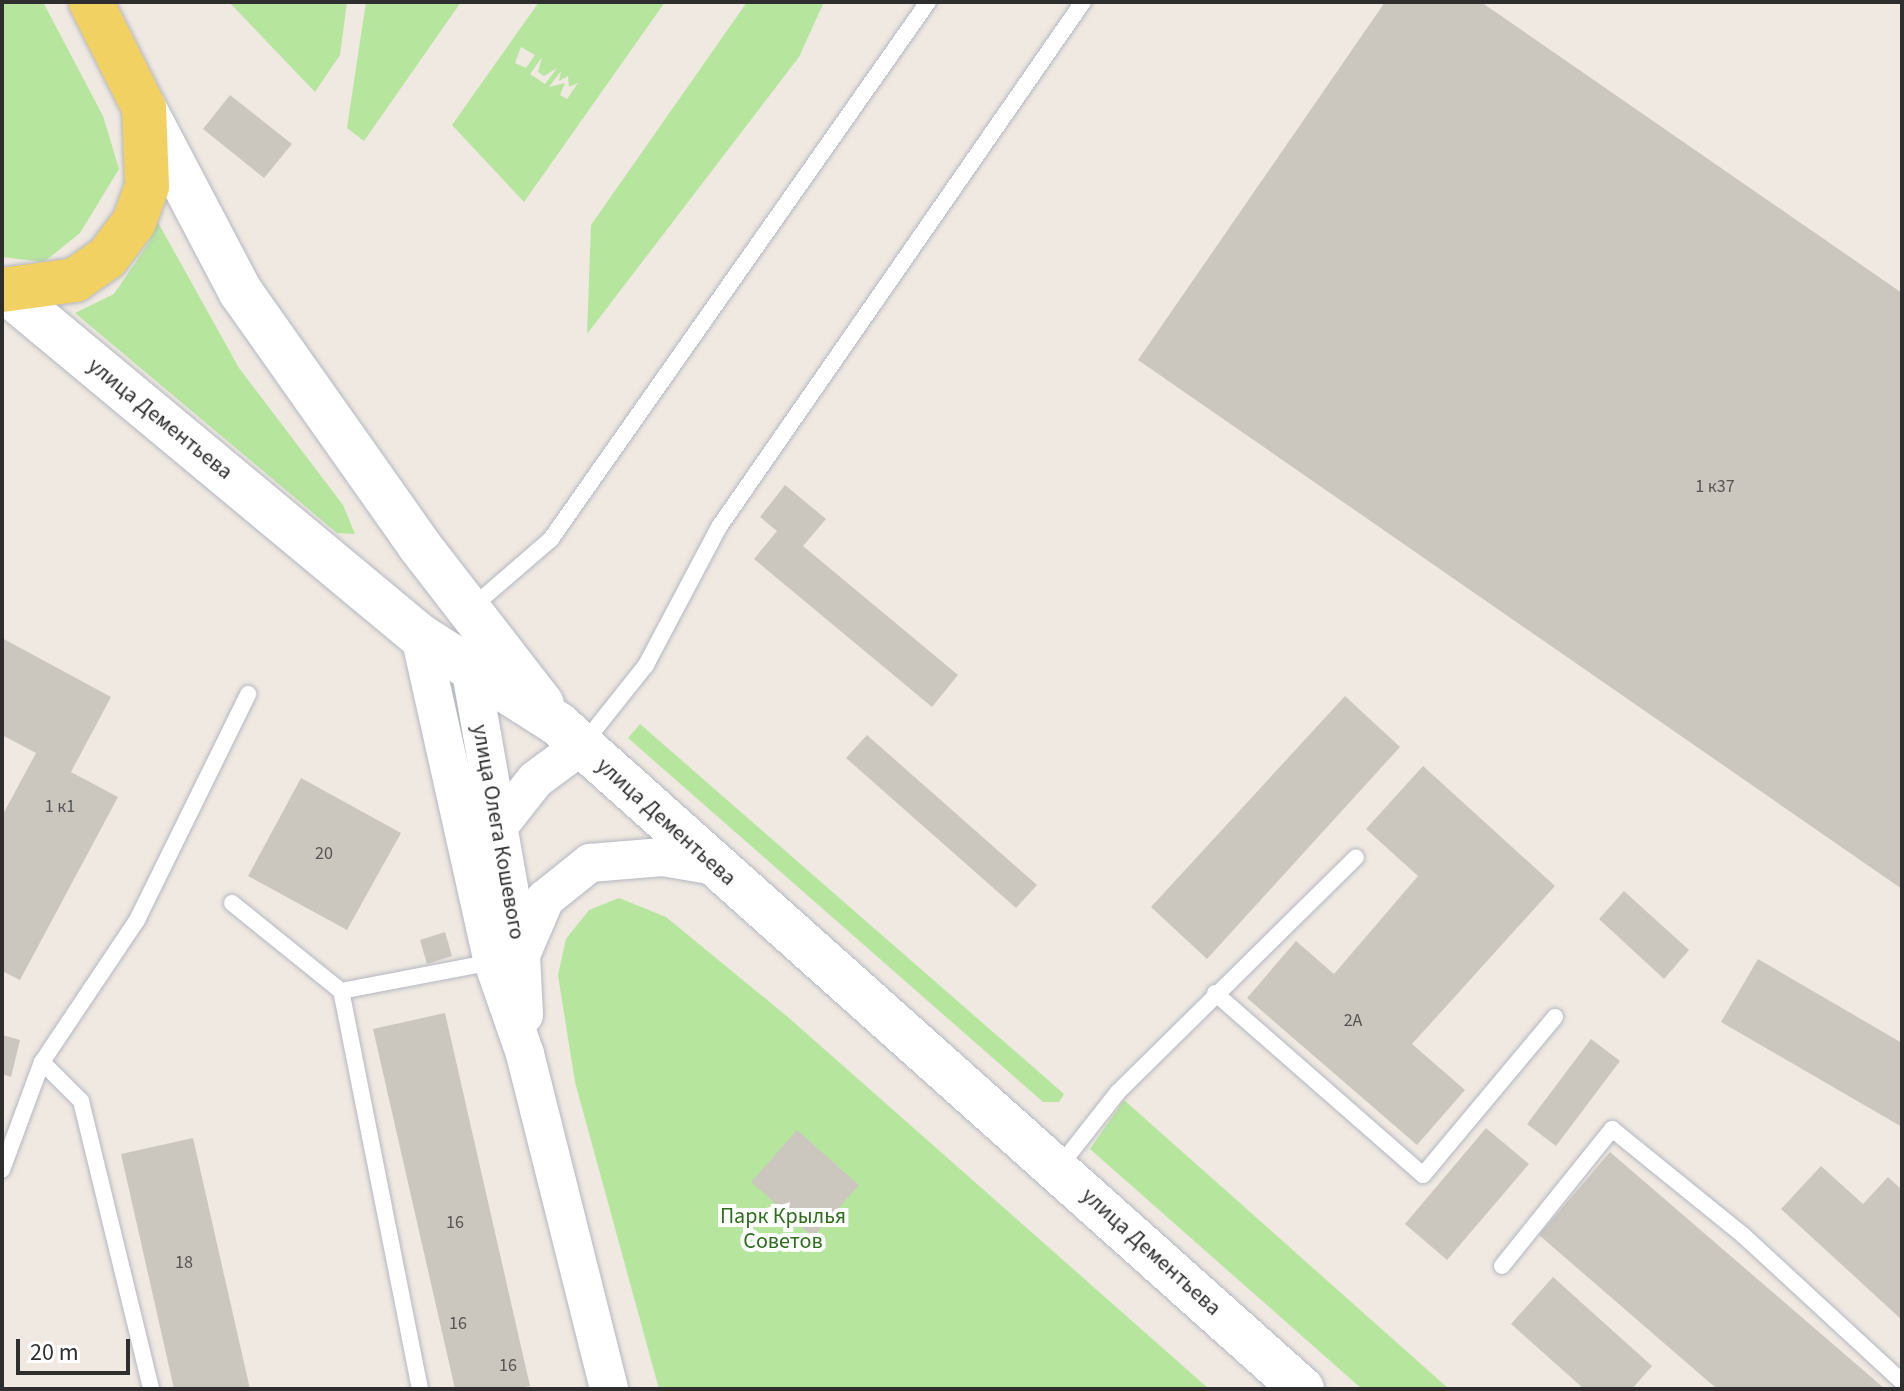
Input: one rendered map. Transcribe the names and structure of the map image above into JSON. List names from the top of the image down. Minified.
{"streets":{"main road":["улица Дементьева","улица Олега Кошевого"]},"crossings":[["улица Дементьева","улица Олега Кошевого"]],"parks":["Парк Крылья Советов"],"house_numbers":["1 к37","1 к1","20","2А","16","18","16","16"],"scale_bar":"20 m"}
